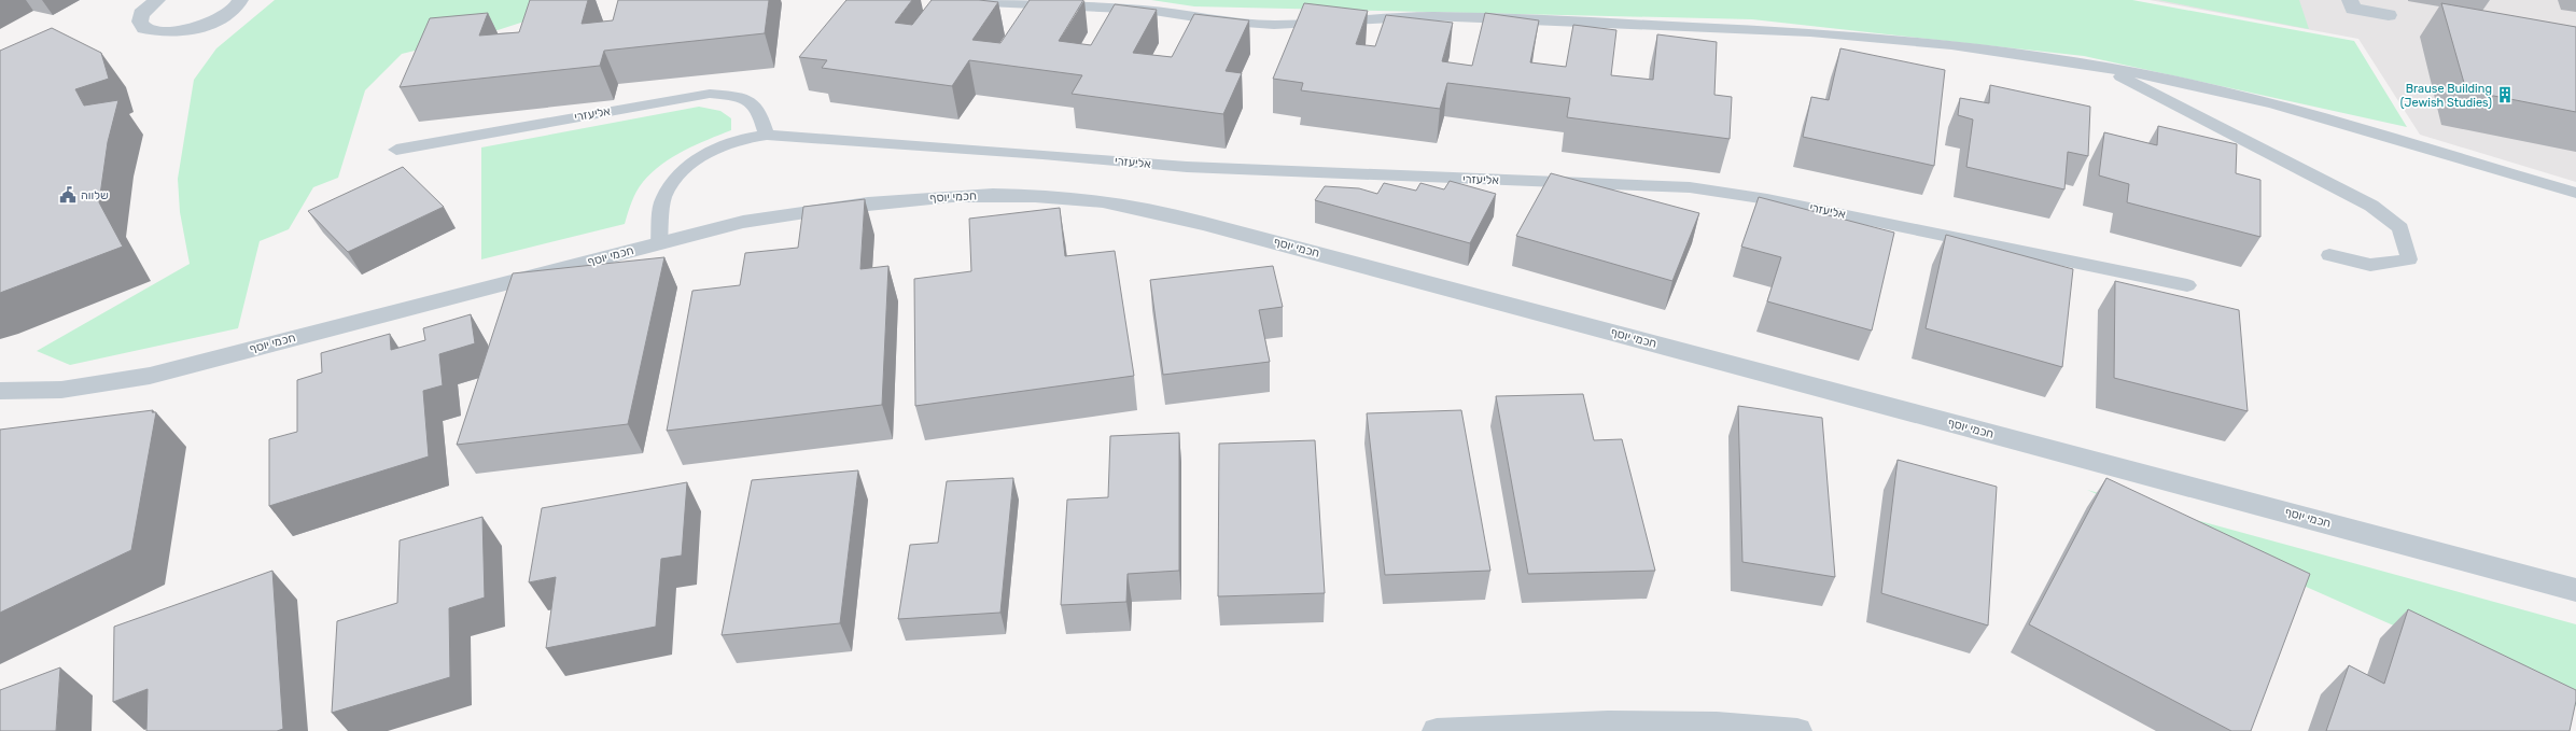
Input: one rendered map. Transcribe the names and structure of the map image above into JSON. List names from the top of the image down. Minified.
{"streets":{"street":["חכמי יוסף"],"lane":["אליעזרי"]},"crossings":[["אליעזרי","חכמי יוסף"]],"places":{"building":["Brause Building (Jewish Studies)"],"public building":["שלווה"]}}
